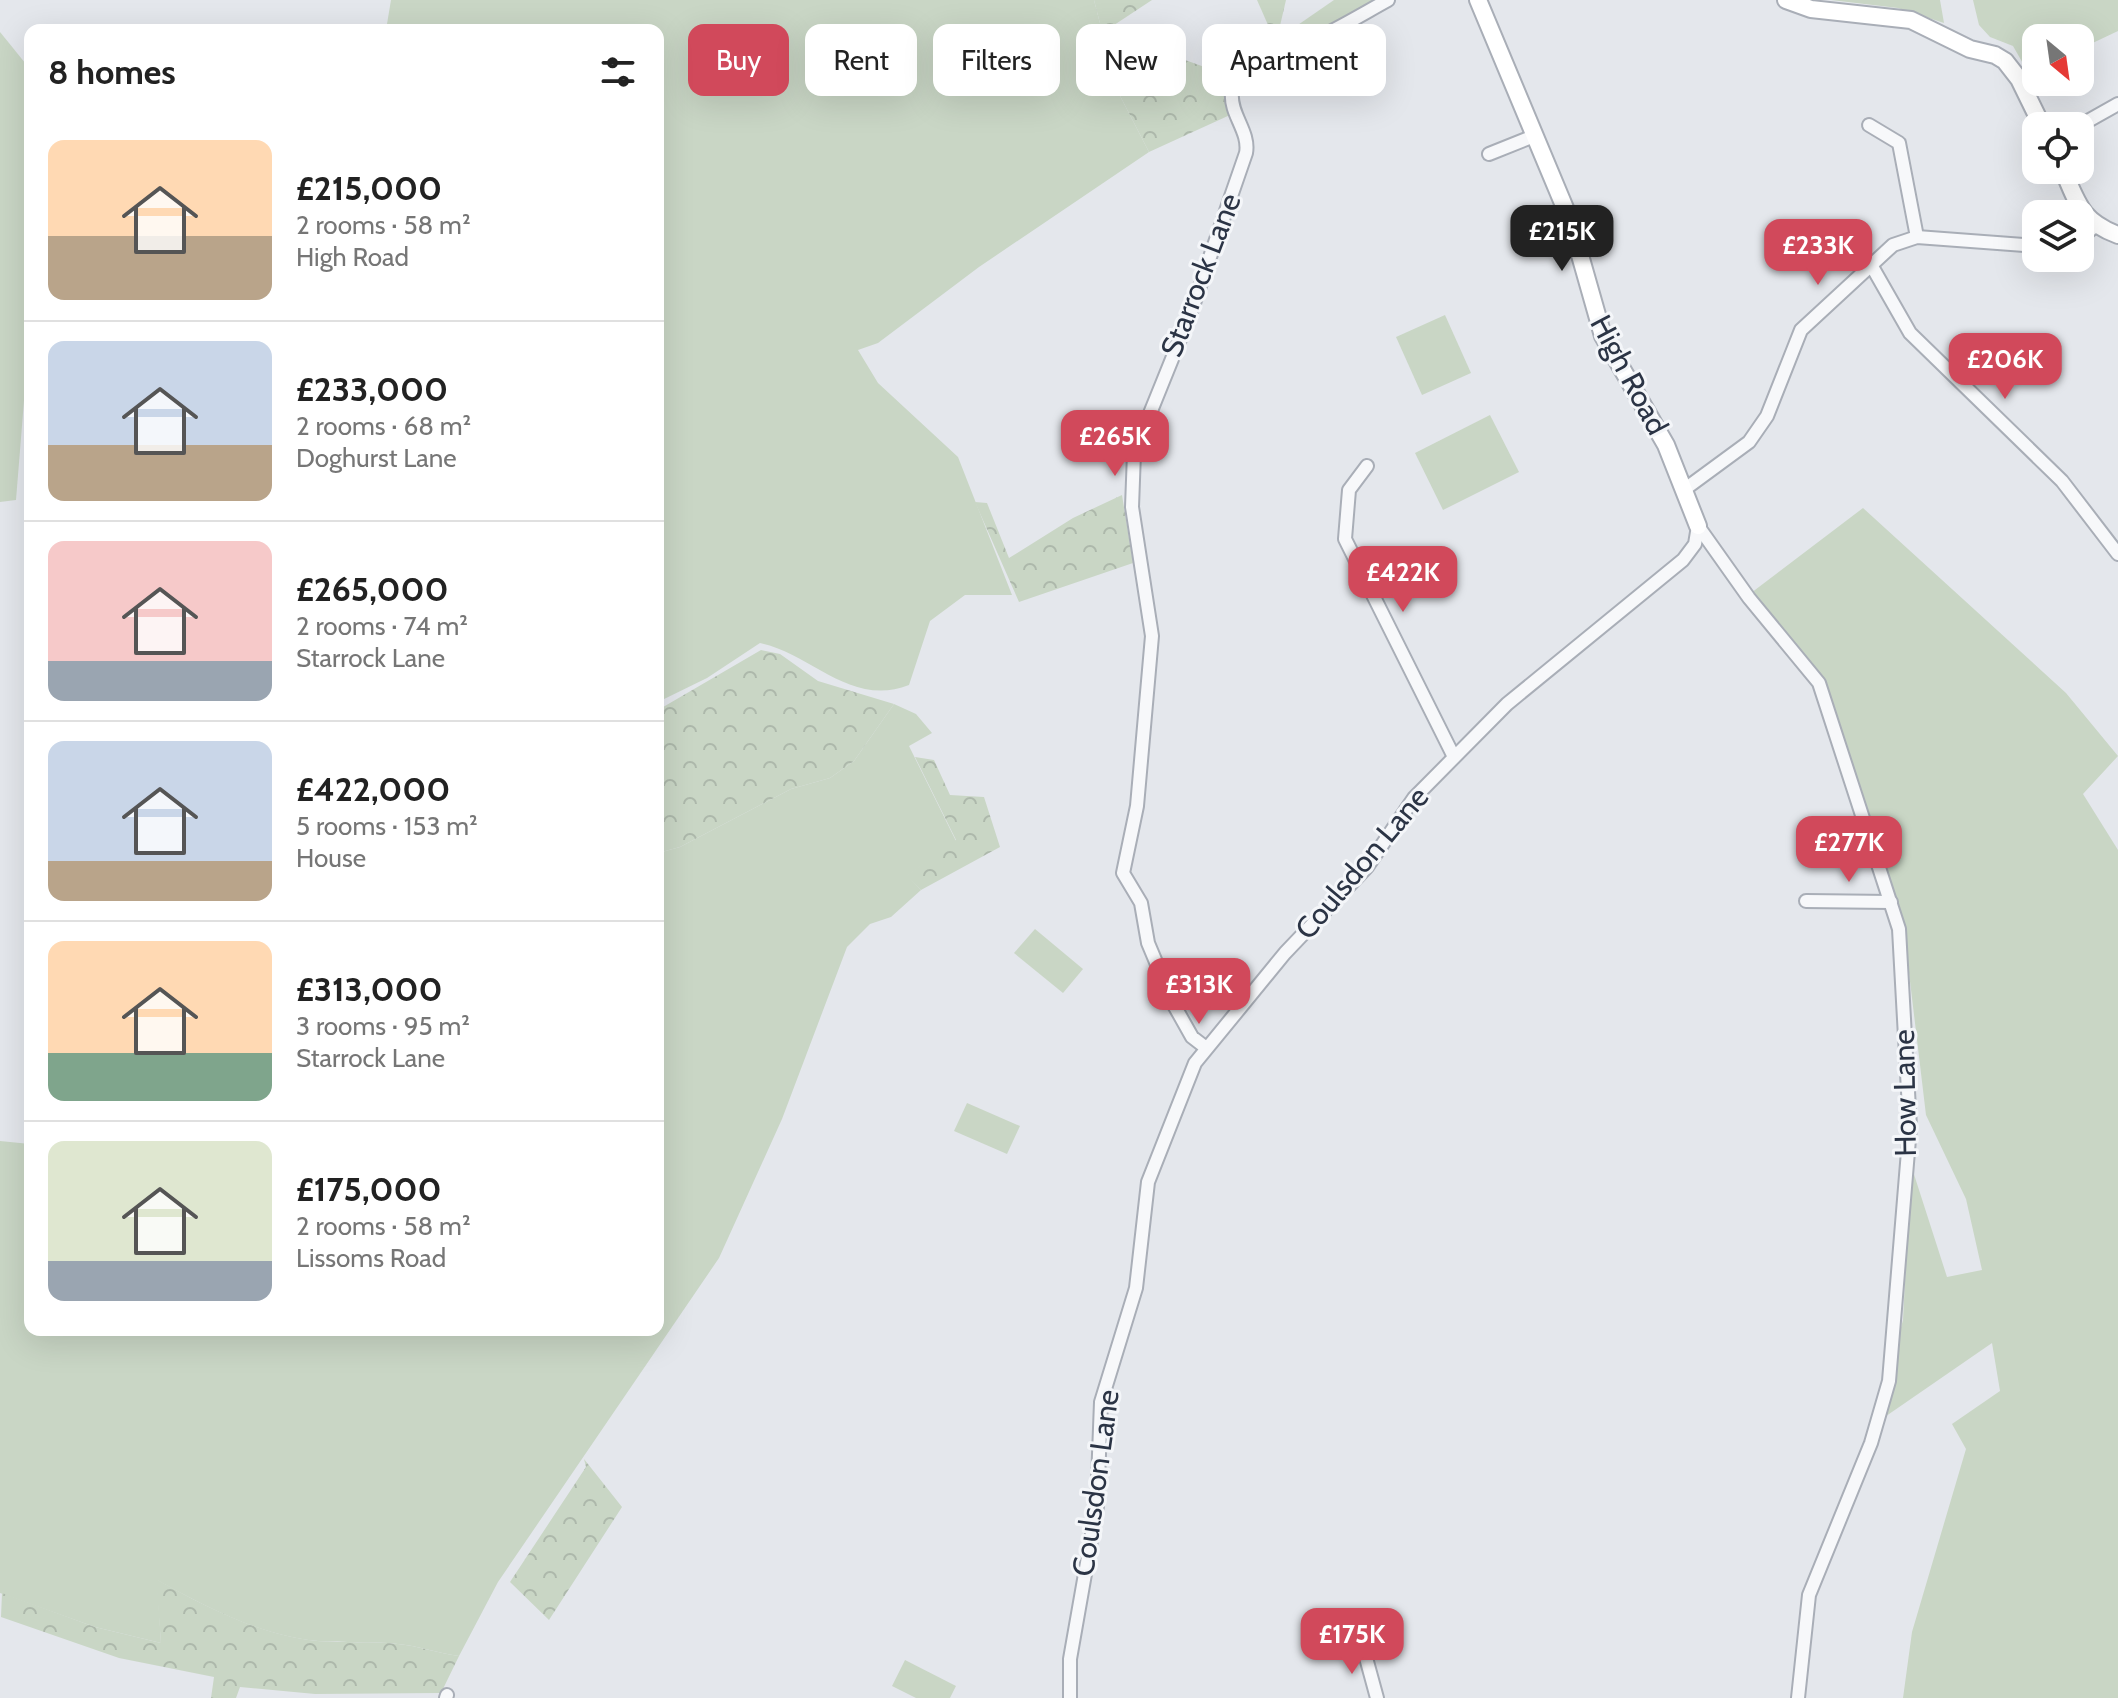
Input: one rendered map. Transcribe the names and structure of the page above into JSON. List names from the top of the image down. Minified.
{"streets":{"street":["Starrock Lane","High Road","Coulsdon Lane","How Lane"]},"crossings":[["Starrock Lane","Coulsdon Lane"],["High Road","Coulsdon Lane"],["High Road","How Lane"],["Coulsdon Lane","How Lane"]],"north":"bottom right","page":{"chip":["Buy","Rent","Filters","New","Apartment"],"heading":"8 homes","list":[{"name":"£215,000","note":"2 rooms · 58 m² · High Road"},{"name":"£233,000","note":"2 rooms · 68 m² · Doghurst Lane"},{"name":"£265,000","note":"2 rooms · 74 m² · Starrock Lane"},{"name":"£422,000","note":"5 rooms · 153 m² · House"},{"name":"£313,000","note":"3 rooms · 95 m² · Starrock Lane"},{"name":"£175,000","note":"2 rooms · 58 m² · Lissoms Road"}],"price":["£215K","£233K","£206K","£265K","£422K","£277K","£313K","£175K"]}}
